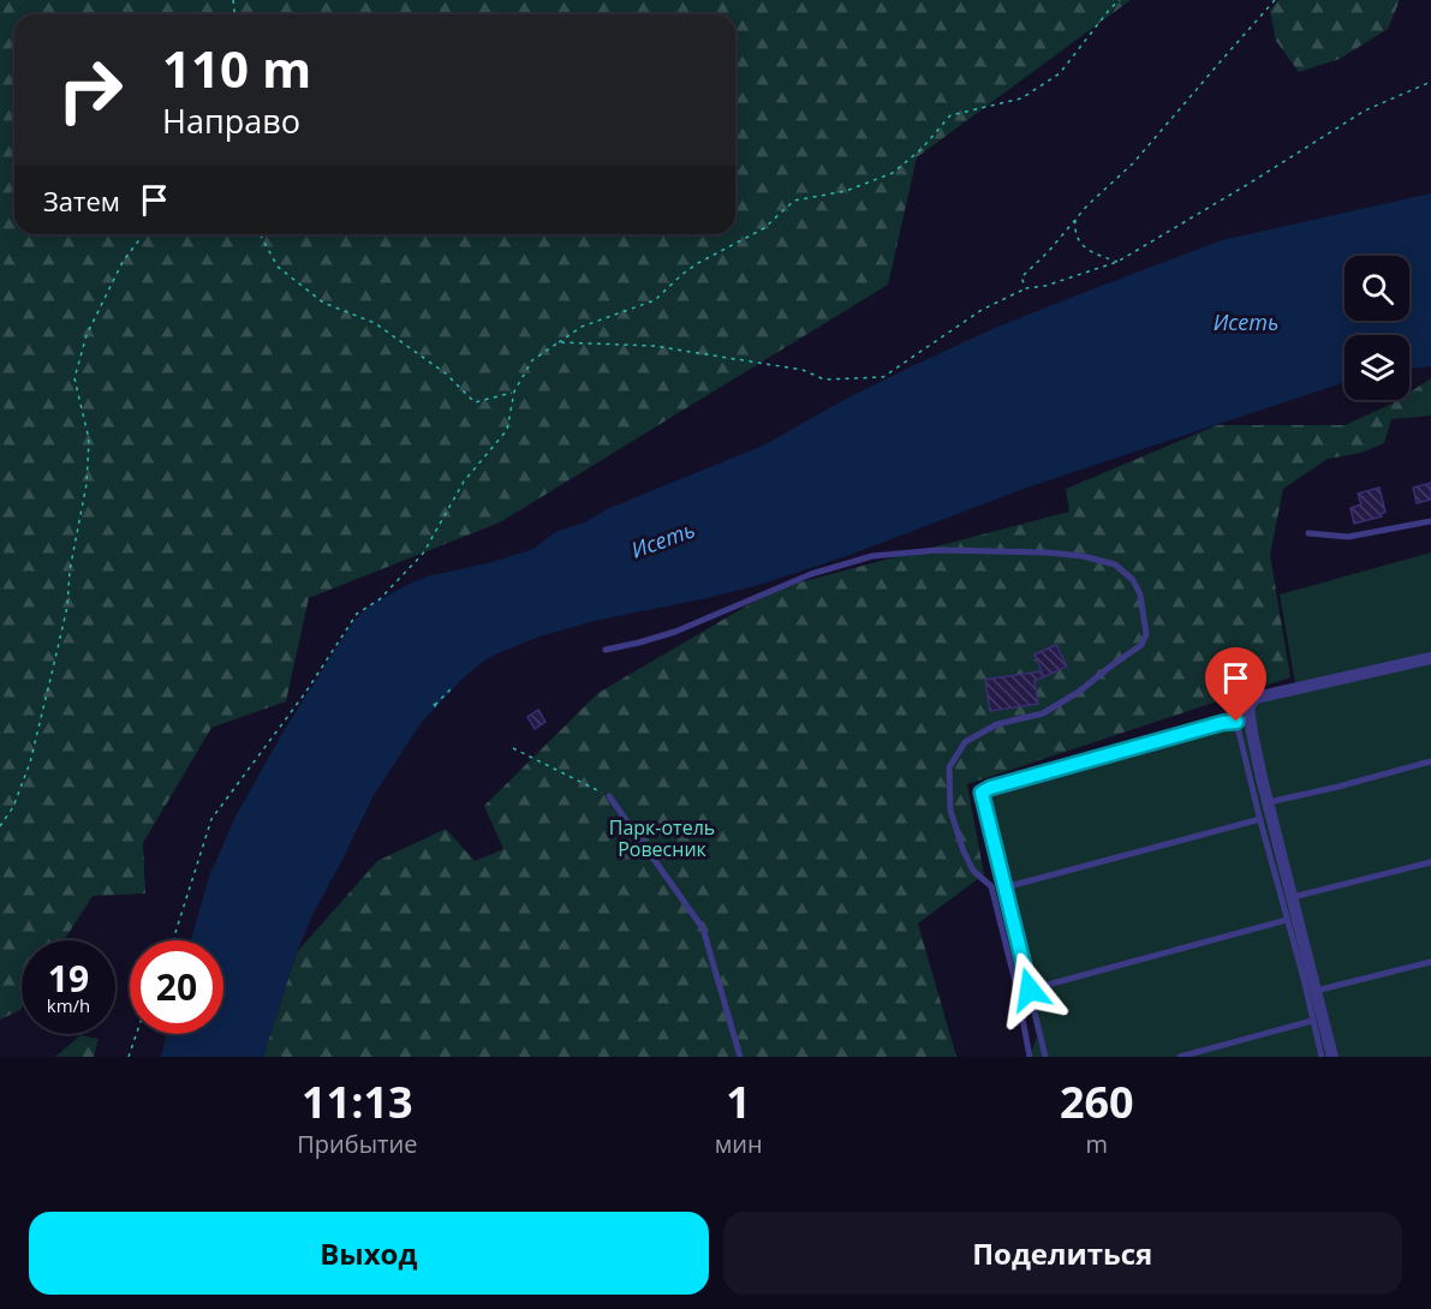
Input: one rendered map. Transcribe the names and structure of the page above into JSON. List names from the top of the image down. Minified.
{"water":["Исеть"],"parks":["Парк-отель Ровесник"],"page":{"turn":["110 m","Направо"],"then":"Затем","speed":"19 km/h","limit":"20","eta":["11:13","Прибытие","1","мин","260","m"],"buttons":["Выход","Поделиться"]}}
